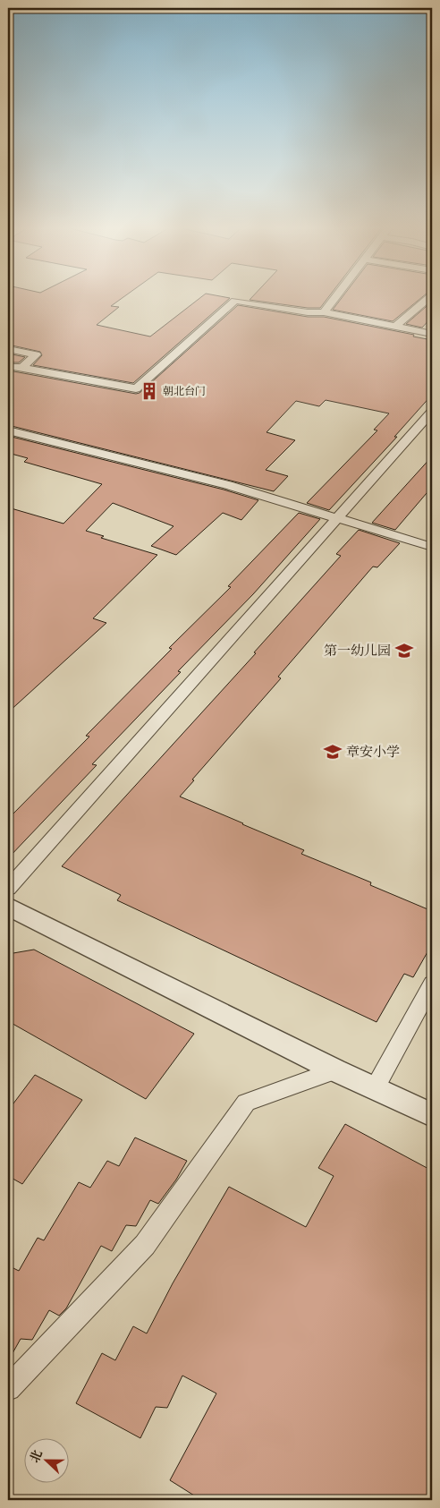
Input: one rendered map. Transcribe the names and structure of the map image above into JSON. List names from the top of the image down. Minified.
{"places":{"building":["朝北台门"],"school or university":["第一幼儿园","章安小学"]},"north":"left"}
